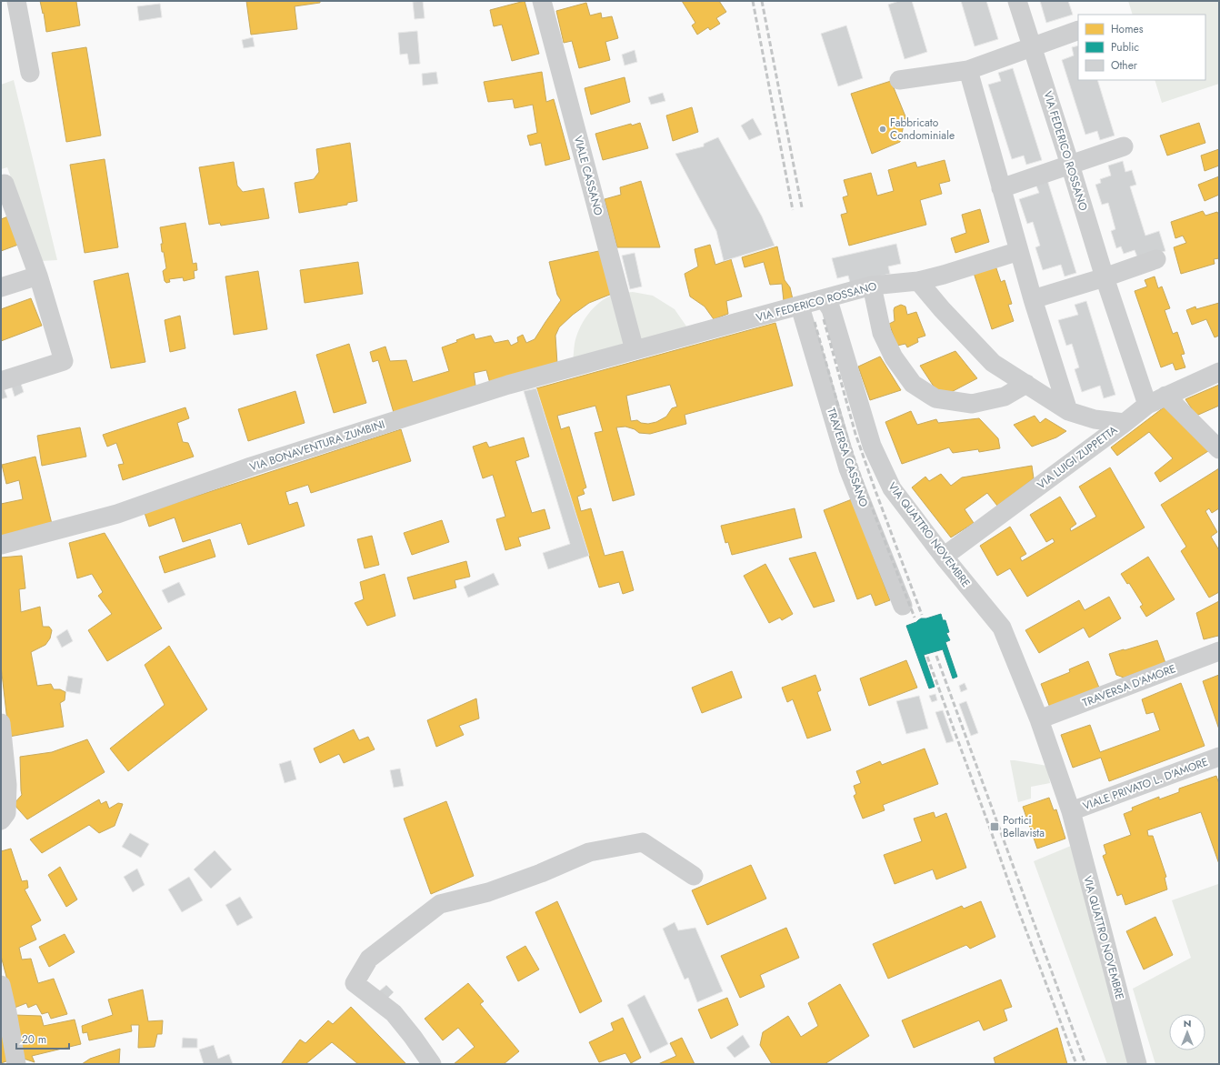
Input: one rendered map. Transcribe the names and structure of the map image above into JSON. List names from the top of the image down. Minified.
{"streets":{"street":["VIA FEDERICO ROSSANO","VIALE CASSANO","VIA BONAVENTURA ZUMBINI","TRAVERSA CASSANO","VIA LUIGI ZUPPETTA","VIA QUATTRO NOVEMBRE","TRAVERSA D'AMORE","VIALE PRIVATO L. D'AMORE"]},"crossings":[["VIA FEDERICO ROSSANO","VIALE CASSANO"],["VIA FEDERICO ROSSANO","VIA BONAVENTURA ZUMBINI"],["VIA FEDERICO ROSSANO","TRAVERSA CASSANO"],["VIA FEDERICO ROSSANO","VIA LUIGI ZUPPETTA"],["VIA FEDERICO ROSSANO","VIA QUATTRO NOVEMBRE"],["VIALE CASSANO","VIA BONAVENTURA ZUMBINI"],["VIA LUIGI ZUPPETTA","VIA QUATTRO NOVEMBRE"],["VIA QUATTRO NOVEMBRE","TRAVERSA D'AMORE"],["VIA QUATTRO NOVEMBRE","VIALE PRIVATO L. D'AMORE"]],"places":{"other":["Fabbricato Condominiale"],"transit":["Portici Bellavista"]},"legend":["Homes","Public","Other"],"scale_bar":"20 m","north":"top"}
